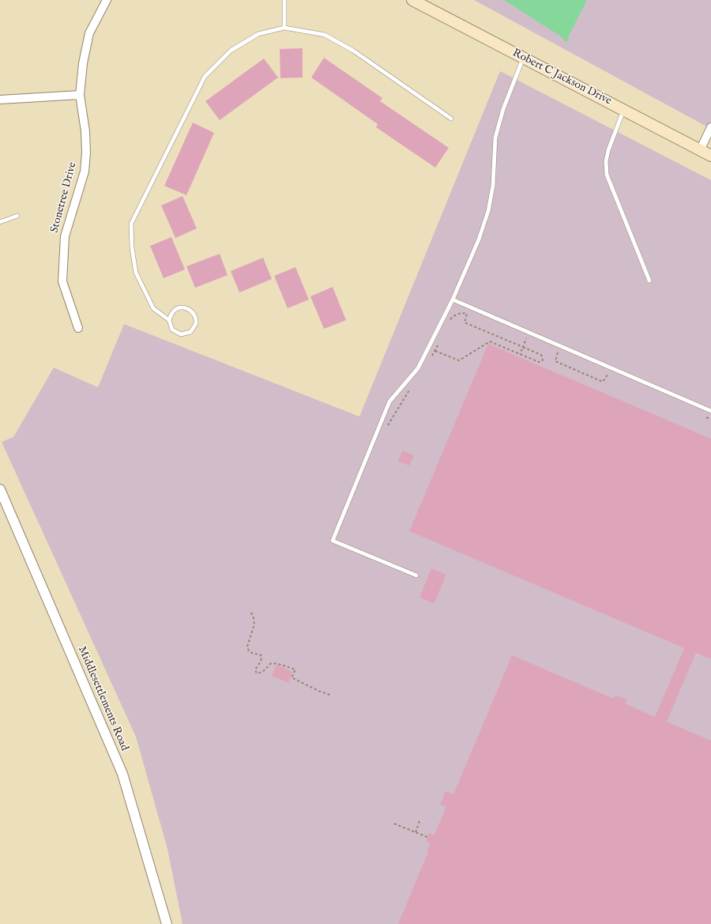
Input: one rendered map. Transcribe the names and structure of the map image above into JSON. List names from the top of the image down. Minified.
{"streets":{"main road":["Robert C Jackson Drive"],"street":["Stonetree Drive","Middlesettlements Road"]}}
